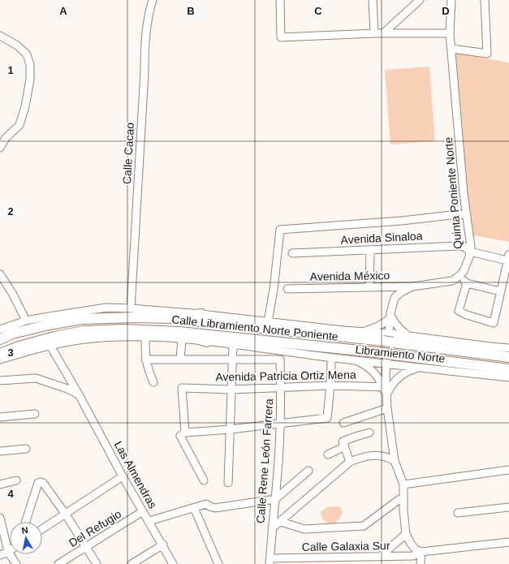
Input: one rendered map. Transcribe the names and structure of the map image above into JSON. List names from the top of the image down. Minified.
{"streets":{"highway":["Calle Libramiento Norte Poniente"],"street":["Calle Cacao","Quinta Poniente Norte","Avenida Sinaloa","Avenida México","Libramiento Norte","Avenida Patricia Ortiz Mena","Calle Rene León Farrera","Las Almendras","Del Refugio","Calle Galaxia Sur"]},"crossings":[["Quinta Poniente Norte","Avenida Sinaloa"],["Calle Libramiento Norte Poniente","Libramiento Norte"],["Avenida Patricia Ortiz Mena","Calle Rene León Farrera"],["Calle Rene León Farrera","Calle Galaxia Sur"],["Las Almendras","Del Refugio"]],"north":"top","grid":{"columns":["A","B","C","D"],"rows":["1","2","3","4"]}}
